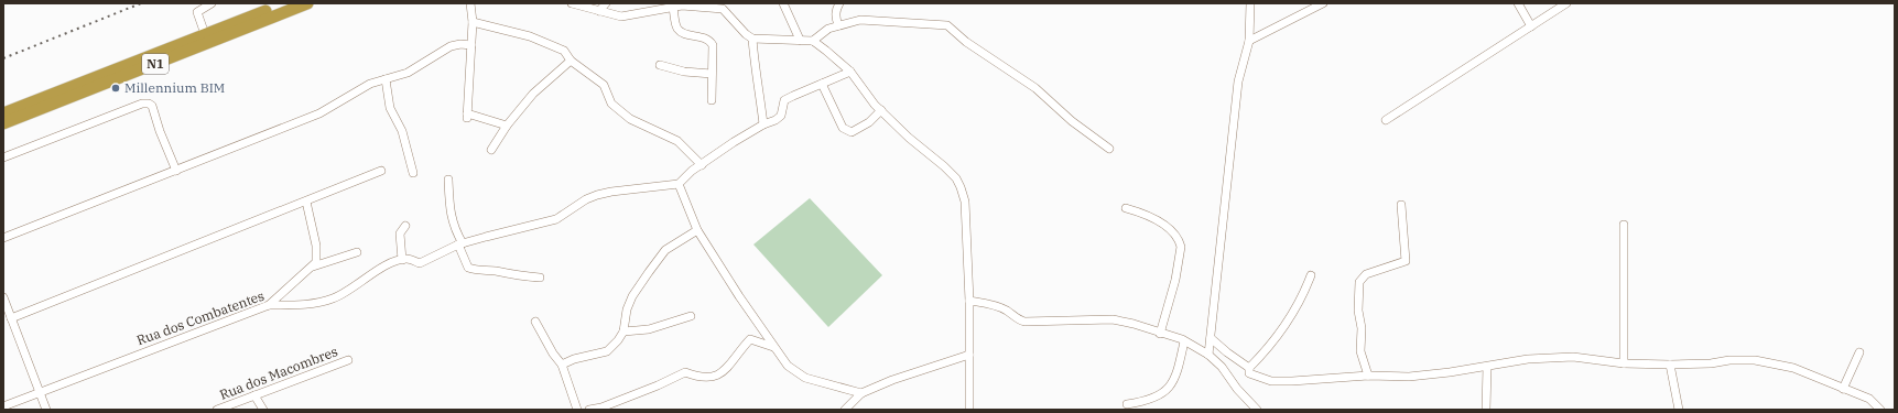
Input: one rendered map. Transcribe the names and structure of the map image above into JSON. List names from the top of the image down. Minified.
{"streets":{"highway":["N1"],"street":["Rua dos Combatentes","Rua dos Macombres"]},"places":["Millennium BIM"]}
